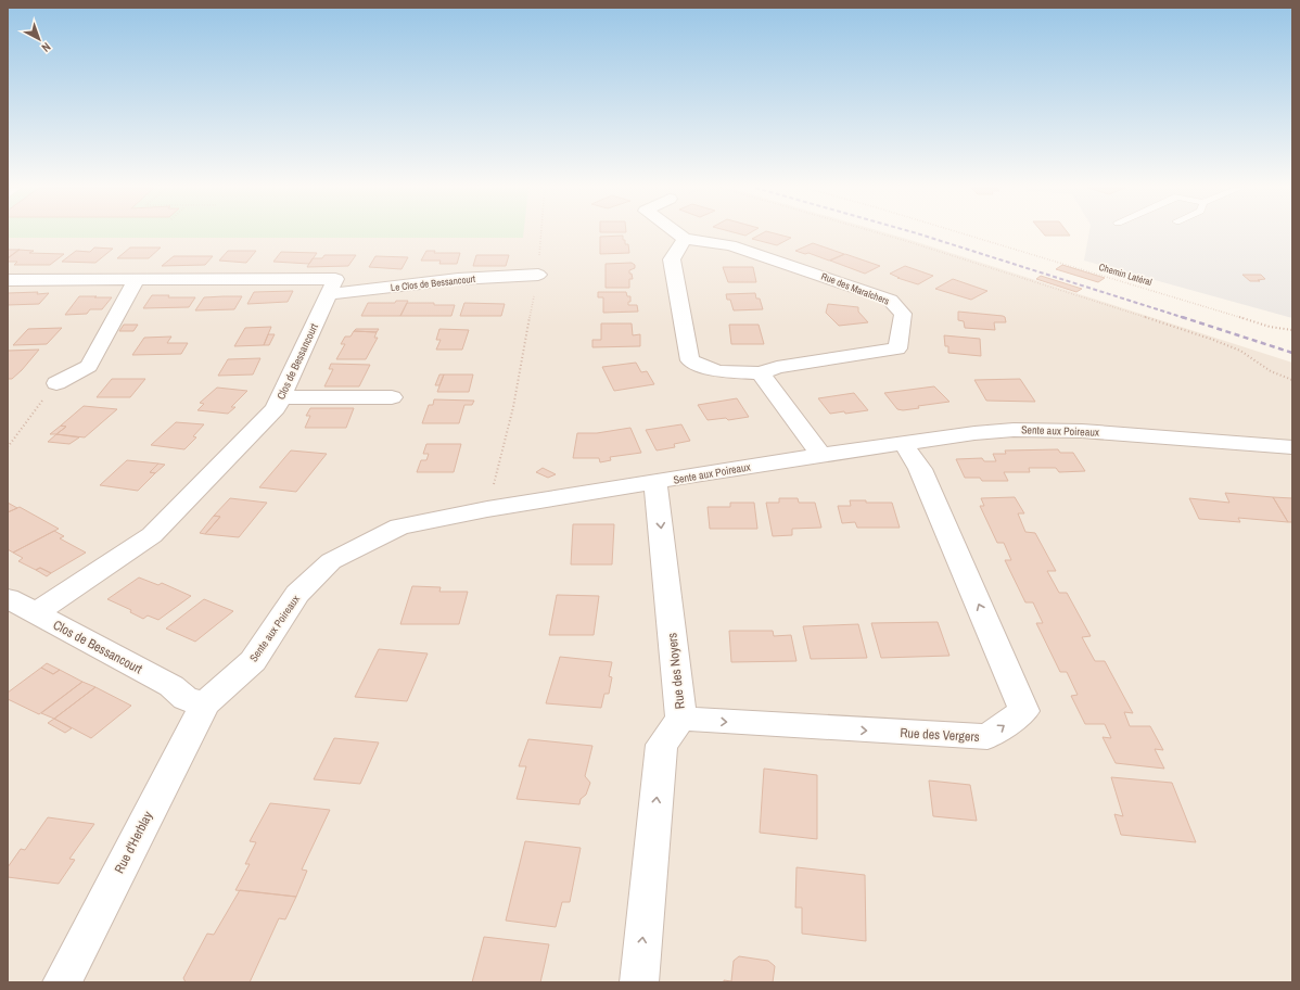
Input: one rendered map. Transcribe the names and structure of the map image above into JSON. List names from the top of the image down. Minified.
{"streets":{"street":["Le Clos de Bessancourt","Rue des Maraîchers","Clos de Bessancourt","Sente aux Poireaux","Rue des Noyers","Rue des Vergers","Rue d'Herblay"],"path":["Chemin Latéral"]},"crossings":[["Le Clos de Bessancourt","Clos de Bessancourt"],["Clos de Bessancourt","Sente aux Poireaux"],["Clos de Bessancourt","Rue d'Herblay"],["Sente aux Poireaux","Rue des Noyers"],["Sente aux Poireaux","Rue des Vergers"],["Sente aux Poireaux","Rue d'Herblay"],["Rue des Noyers","Rue des Vergers"]],"north":"bottom right"}
